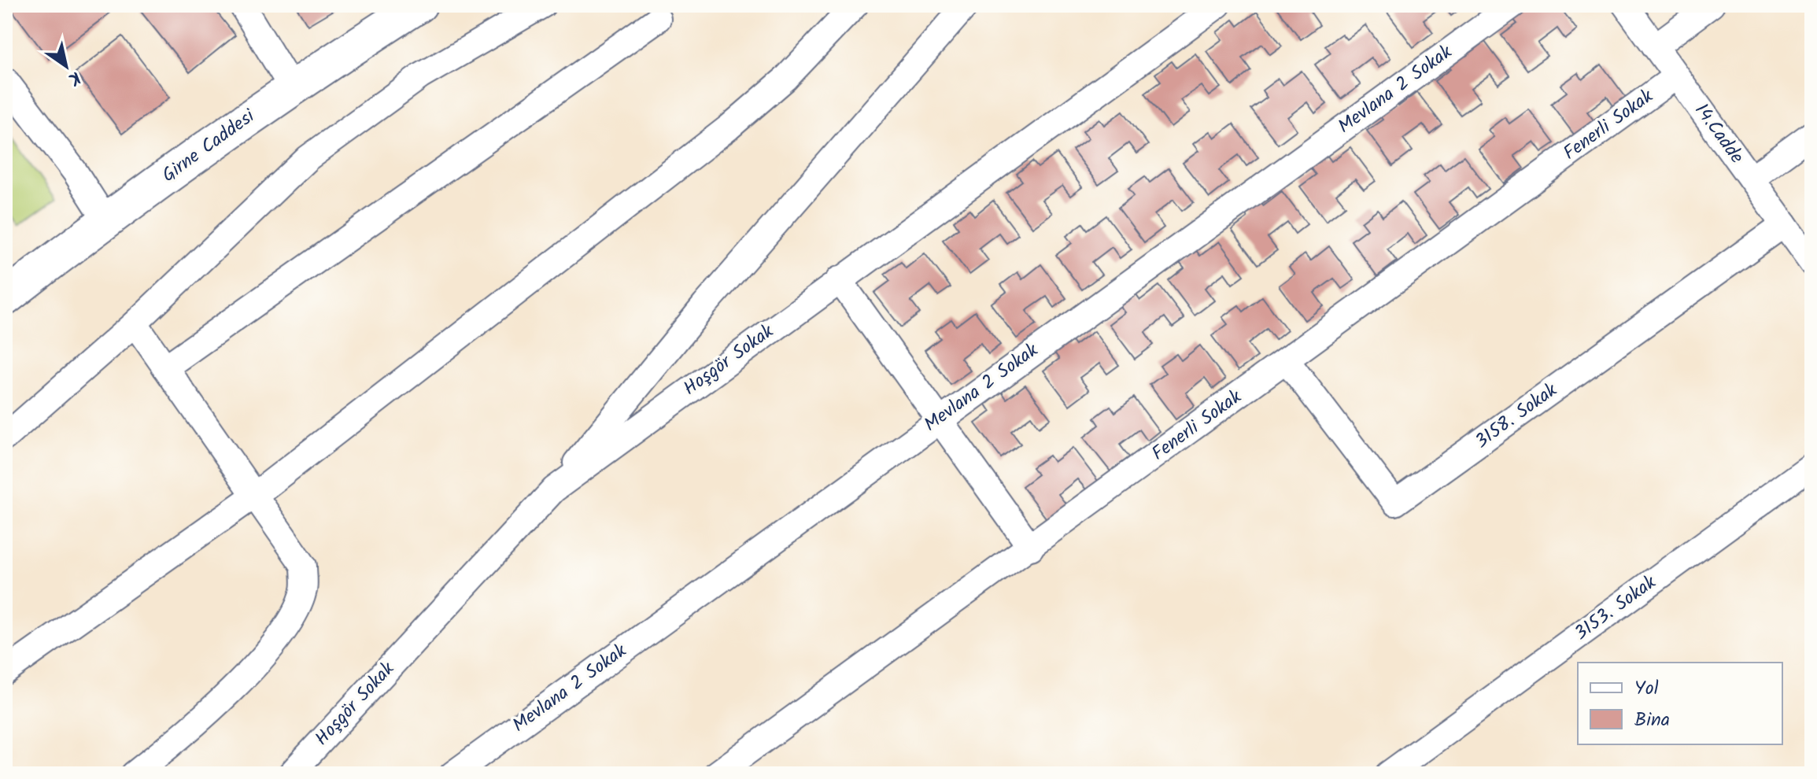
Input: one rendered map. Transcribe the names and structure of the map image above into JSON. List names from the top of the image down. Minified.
{"streets":{"street":["Mevlana 2 Sokak","Fenerli Sokak","14.Cadde","Girne Caddesi","Hoşgör Sokak","3158. Sokak","3153. Sokak"]},"crossings":[["Fenerli Sokak","14.Cadde"],["Fenerli Sokak","3158. Sokak"],["14.Cadde","3158. Sokak"]],"legend":["Yol","Bina"],"north":"bottom right"}
